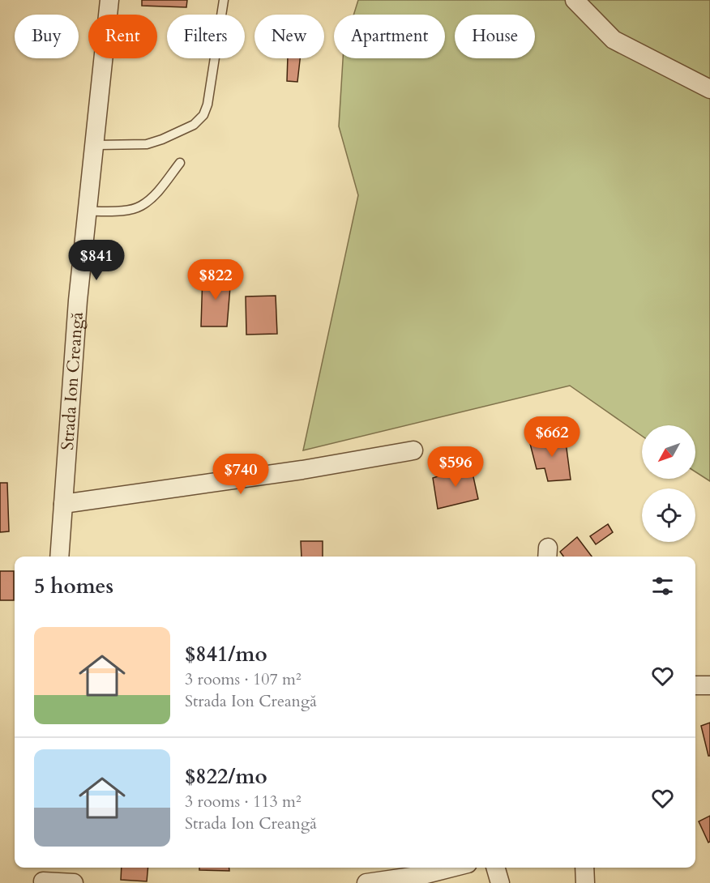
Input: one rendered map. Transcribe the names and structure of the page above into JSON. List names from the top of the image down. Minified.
{"streets":{"street":["Strada Ion Creangă"]},"north":"bottom left","page":{"chip":["Buy","Rent","Filters","New","Apartment","House"],"price":["$841","$822","$662","$596","$740"],"heading":"5 homes","list":[{"name":"$841/mo","note":"3 rooms · 107 m² · Strada Ion Creangă"},{"name":"$822/mo","note":"3 rooms · 113 m² · Strada Ion Creangă"}]}}
